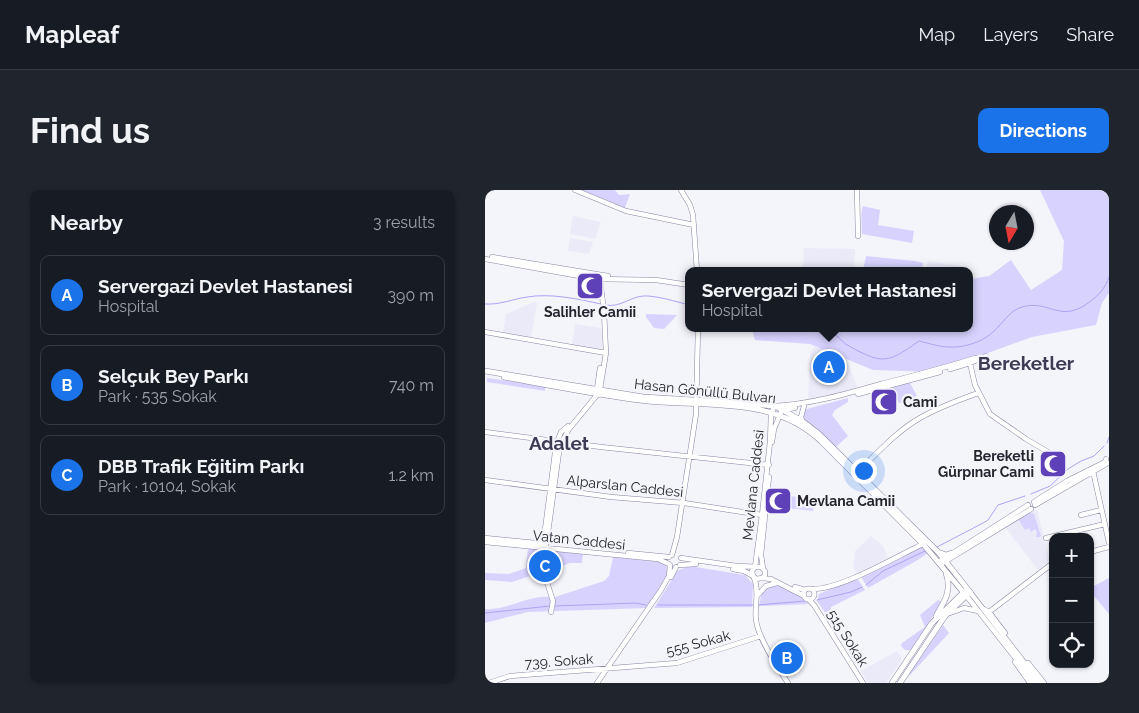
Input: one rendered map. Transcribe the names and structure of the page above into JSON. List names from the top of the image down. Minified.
{"streets":{"main road":["Hasan Gönüllü Bulvarı"],"street":["Mevlana Caddesi","Alparslan Caddesi","Vatan Caddesi","515 Sokak","555 Sokak","739. Sokak"]},"crossings":[["Hasan Gönüllü Bulvarı","Mevlana Caddesi"],["Mevlana Caddesi","Alparslan Caddesi"],["Mevlana Caddesi","Vatan Caddesi"],["Vatan Caddesi","515 Sokak"],["555 Sokak","739. Sokak"]],"districts":["Bereketler","Adalet"],"places":{"mosque":["Salihler Camii","Cami","Bereketli Gürpınar Cami","Mevlana Camii"]},"north":"bottom","page":{"header":"Mapleaf","nav":["Map","Layers","Share"],"buttons":"Directions","title":"Find us","heading":["Nearby","3 results"],"list":[{"mark":"A","name":"Servergazi Devlet Hastanesi","note":"Hospital","value":"390 m"},{"mark":"B","name":"Selçuk Bey Parkı","note":"Park · 535 Sokak","value":"740 m"},{"mark":"C","name":"DBB Trafik Eğitim Parkı","note":"Park · 10104. Sokak","value":"1.2 km"}],"popup":["Servergazi Devlet Hastanesi","Hospital"],"pins":["A","C","B"],"map_buttons":["+","−"]}}
